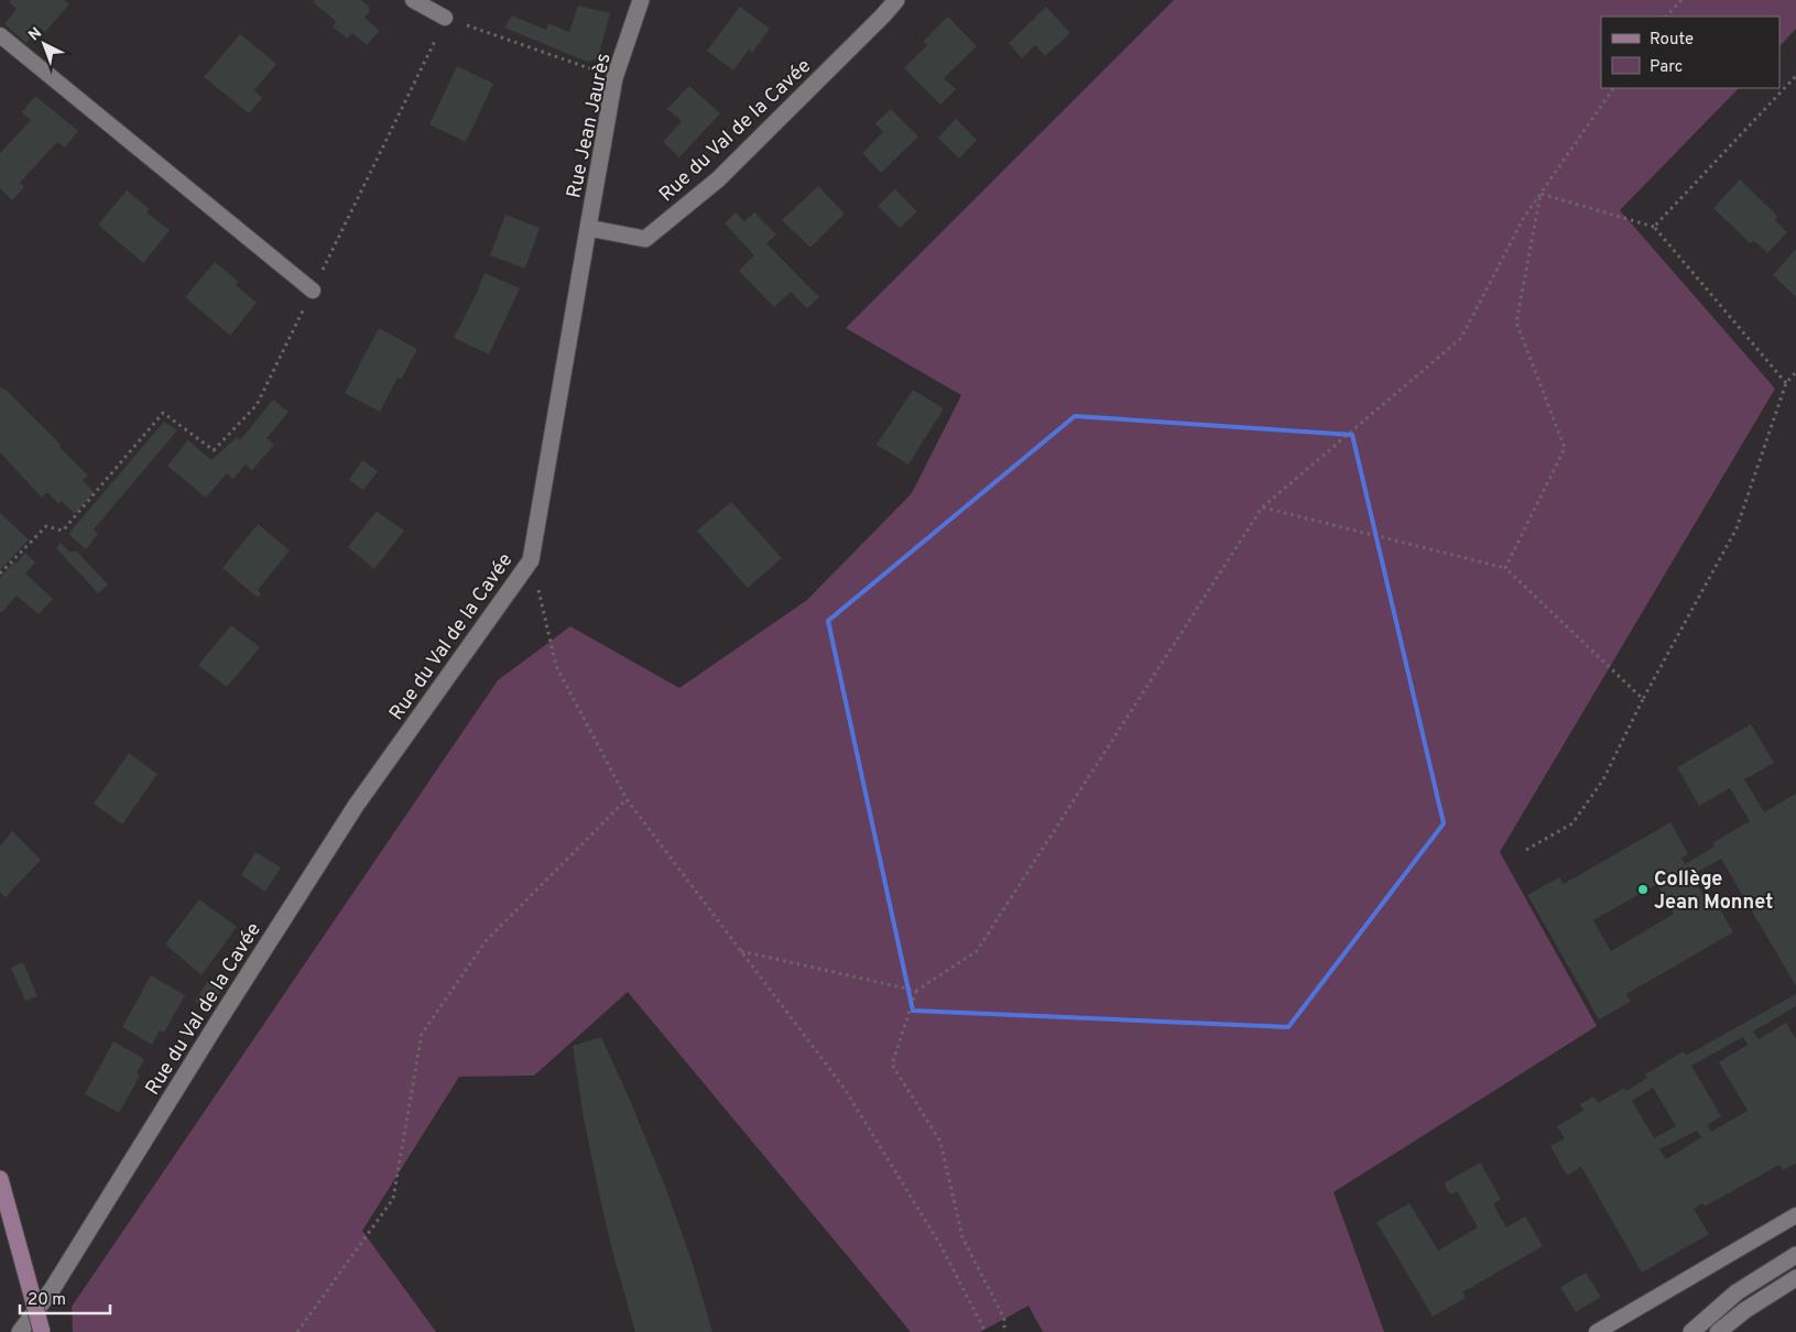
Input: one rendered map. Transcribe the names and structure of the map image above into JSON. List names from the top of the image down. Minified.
{"streets":{"street":["Rue Jean Jaurès","Rue du Val de la Cavée"]},"crossings":[["Rue Jean Jaurès","Rue du Val de la Cavée"]],"places":["Collège Jean Monnet"],"legend":["Route","Parc"],"scale_bar":"20 m","north":"top left"}
